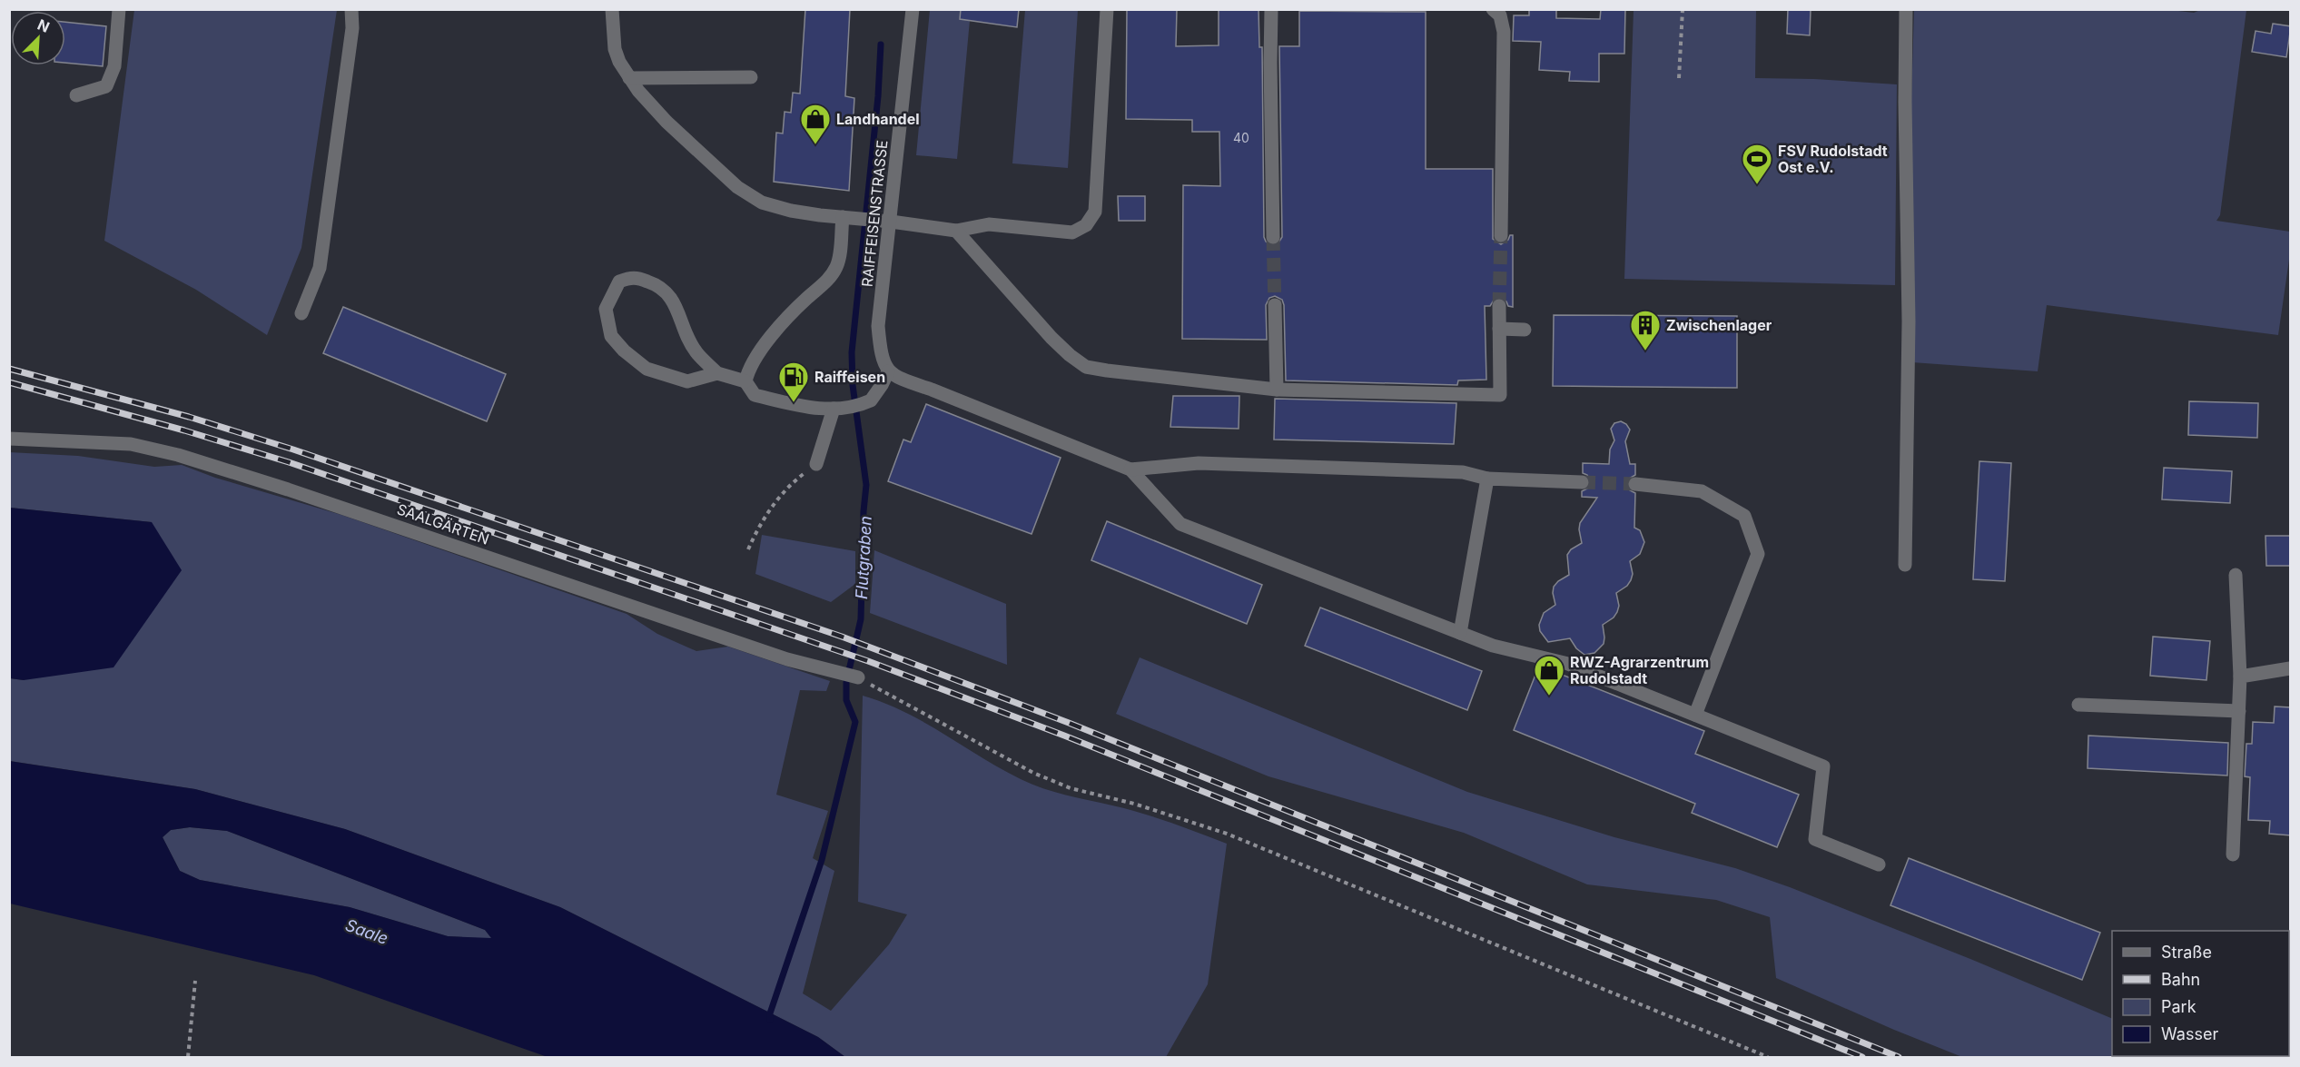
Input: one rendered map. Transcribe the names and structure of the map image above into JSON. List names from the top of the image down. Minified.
{"streets":{"street":["RAIFFEISENSTRASSE","SAALGÄRTEN"]},"water":["Flutgraben","Saale"],"places":{"shop":["Landhandel","RWZ-Agrarzentrum Rudolstadt"],"sports":["FSV Rudolstadt Ost e.V."],"building":["Zwischenlager"],"fuel station":["Raiffeisen"]},"house_numbers":["40"],"legend":["Straße","Bahn","Park","Wasser"],"north":"top right"}
